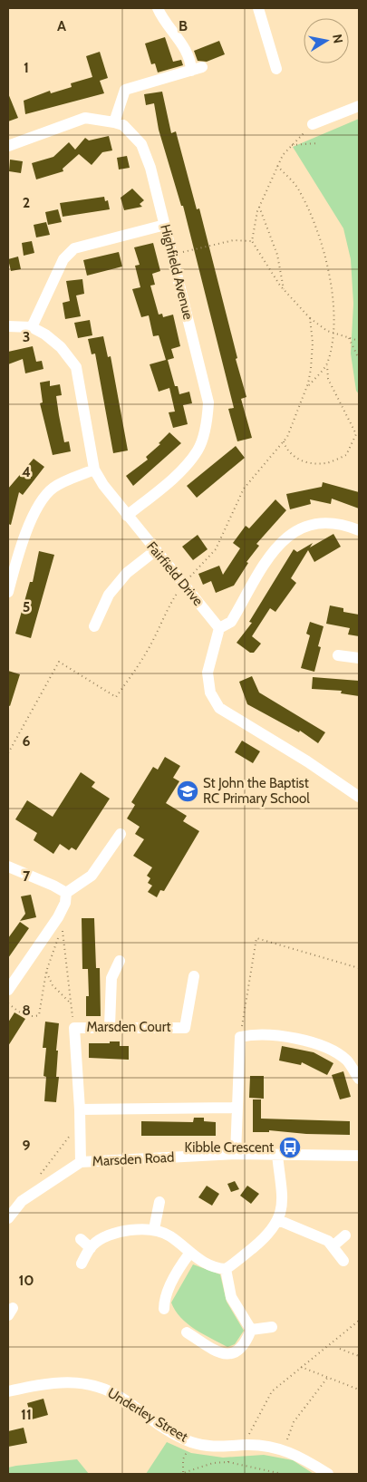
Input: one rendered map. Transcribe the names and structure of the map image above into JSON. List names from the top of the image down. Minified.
{"streets":{"street":["Highfield Avenue","Fairfield Drive","Marsden Court","Marsden Road","Underley Street"]},"crossings":[["Highfield Avenue","Fairfield Drive"]],"places":{"school or university":["St John the Baptist RC Primary School"],"bus stop":["Kibble Crescent"]},"north":"right","grid":{"columns":["A","B"],"rows":["1","2","3","4","5","6","7","8","9","10","11"]}}
